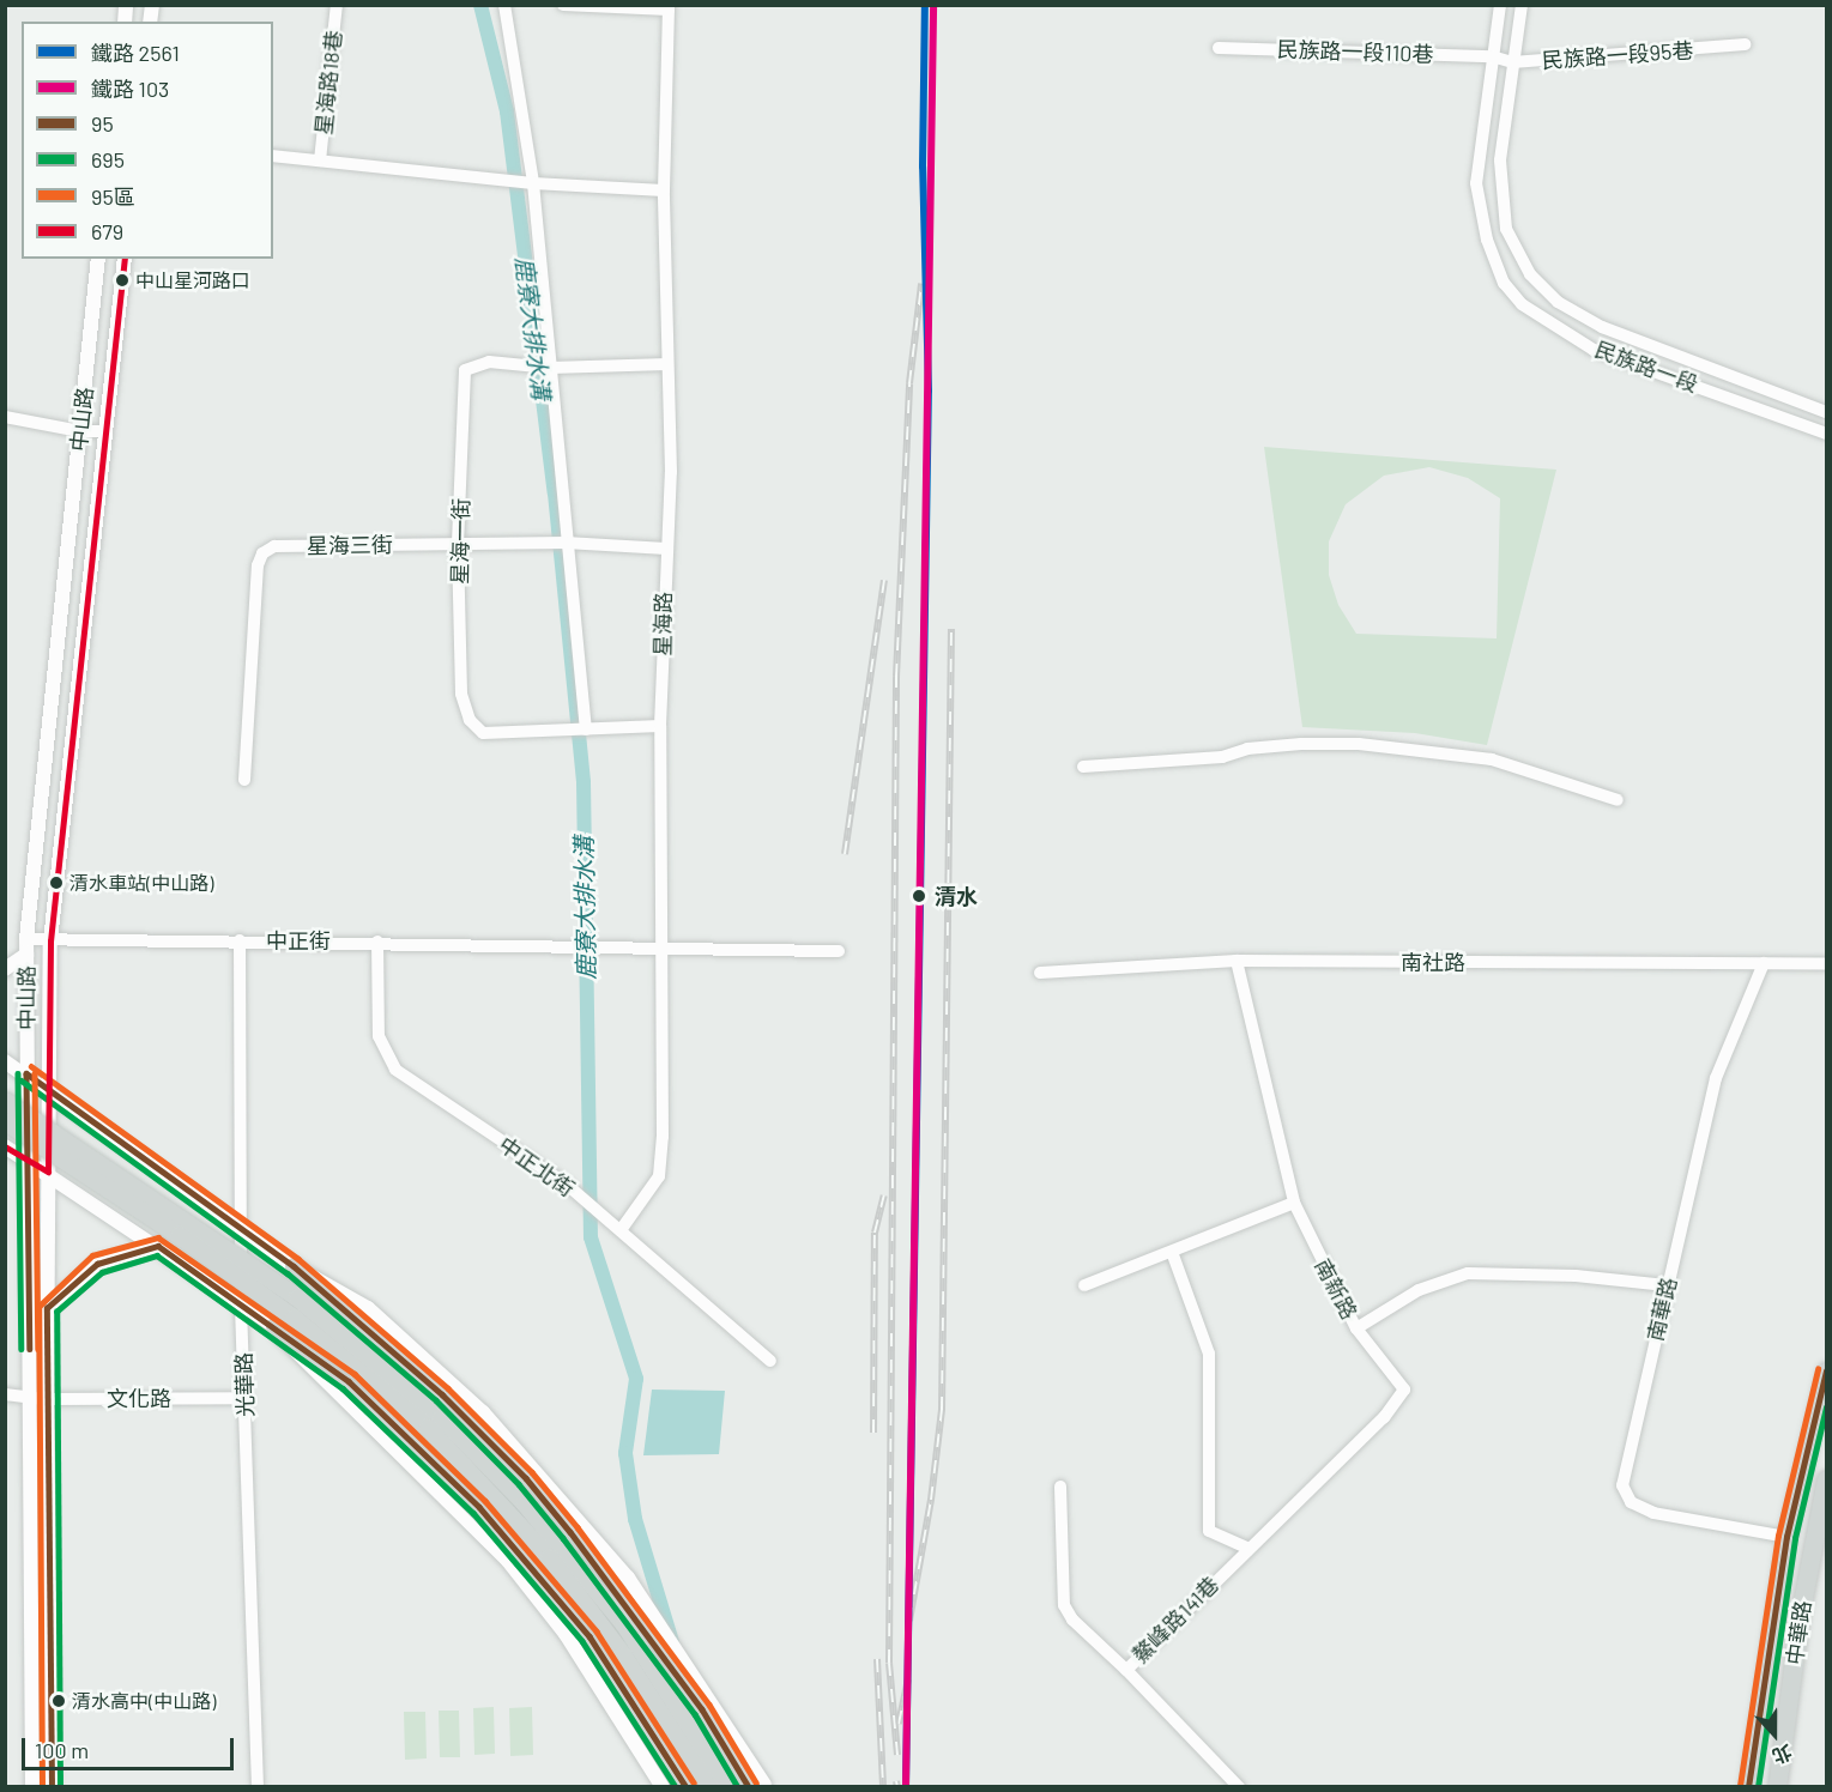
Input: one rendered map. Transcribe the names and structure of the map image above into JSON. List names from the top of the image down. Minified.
{"streets":{"main road":["中華路"],"street":["民族路一段110巷","民族路一段95巷","星海路18巷","民族路一段","中山路","星海一街","星海三街","星海路","中正街","南社路","中正北街","南新路","南華路","光華路","文化路","鰲峰路141巷"]},"crossings":[["民族路一段110巷","民族路一段95巷"],["民族路一段110巷","民族路一段"],["民族路一段95巷","民族路一段"],["中山路","中正街"],["中山路","文化路"],["星海一街","星海三街"],["星海一街","星海路"],["星海三街","星海路"],["星海路","中正街"],["星海路","中正北街"],["中正街","中正北街"],["中正街","光華路"],["南社路","南新路"],["南社路","南華路"],["南新路","鰲峰路141巷"],["南華路","中華路"],["光華路","文化路"]],"water":["鹿寮大排水溝"],"places":["中山星河路口","清水車站(中山路)","清水","清水高中(中山路)"],"lines":["rail line 2561","rail line 103","transit line 679","transit line 95區","transit line 95","transit line 695"],"legend":["鐵路 2561","鐵路 103","95","695","95區","679"],"scale_bar":"100 m","north":"bottom"}
